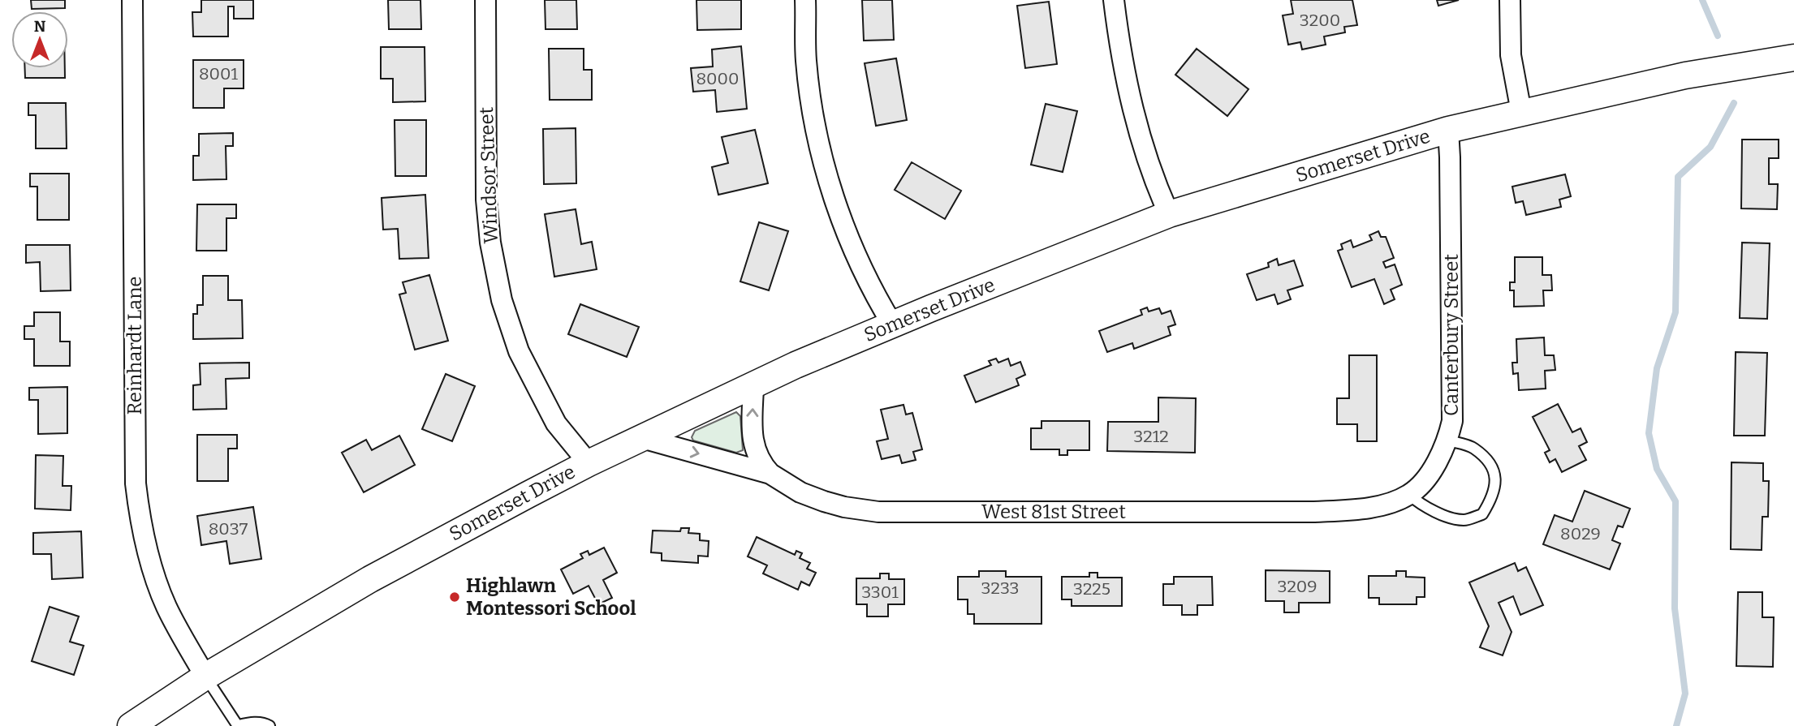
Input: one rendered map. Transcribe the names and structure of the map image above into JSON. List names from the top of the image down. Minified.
{"streets":{"street":["Somerset Drive","Windsor Street","Canterbury Street","Reinhardt Lane","West 81st Street"]},"crossings":[["Somerset Drive","Windsor Street"],["Somerset Drive","Canterbury Street"],["Somerset Drive","Reinhardt Lane"],["Somerset Drive","West 81st Street"],["Canterbury Street","West 81st Street"]],"places":["Highlawn Montessori School"],"house_numbers":["3200","8001","8000","3212","8037","8029","3209","3233","3225","3301"],"north":"top"}
